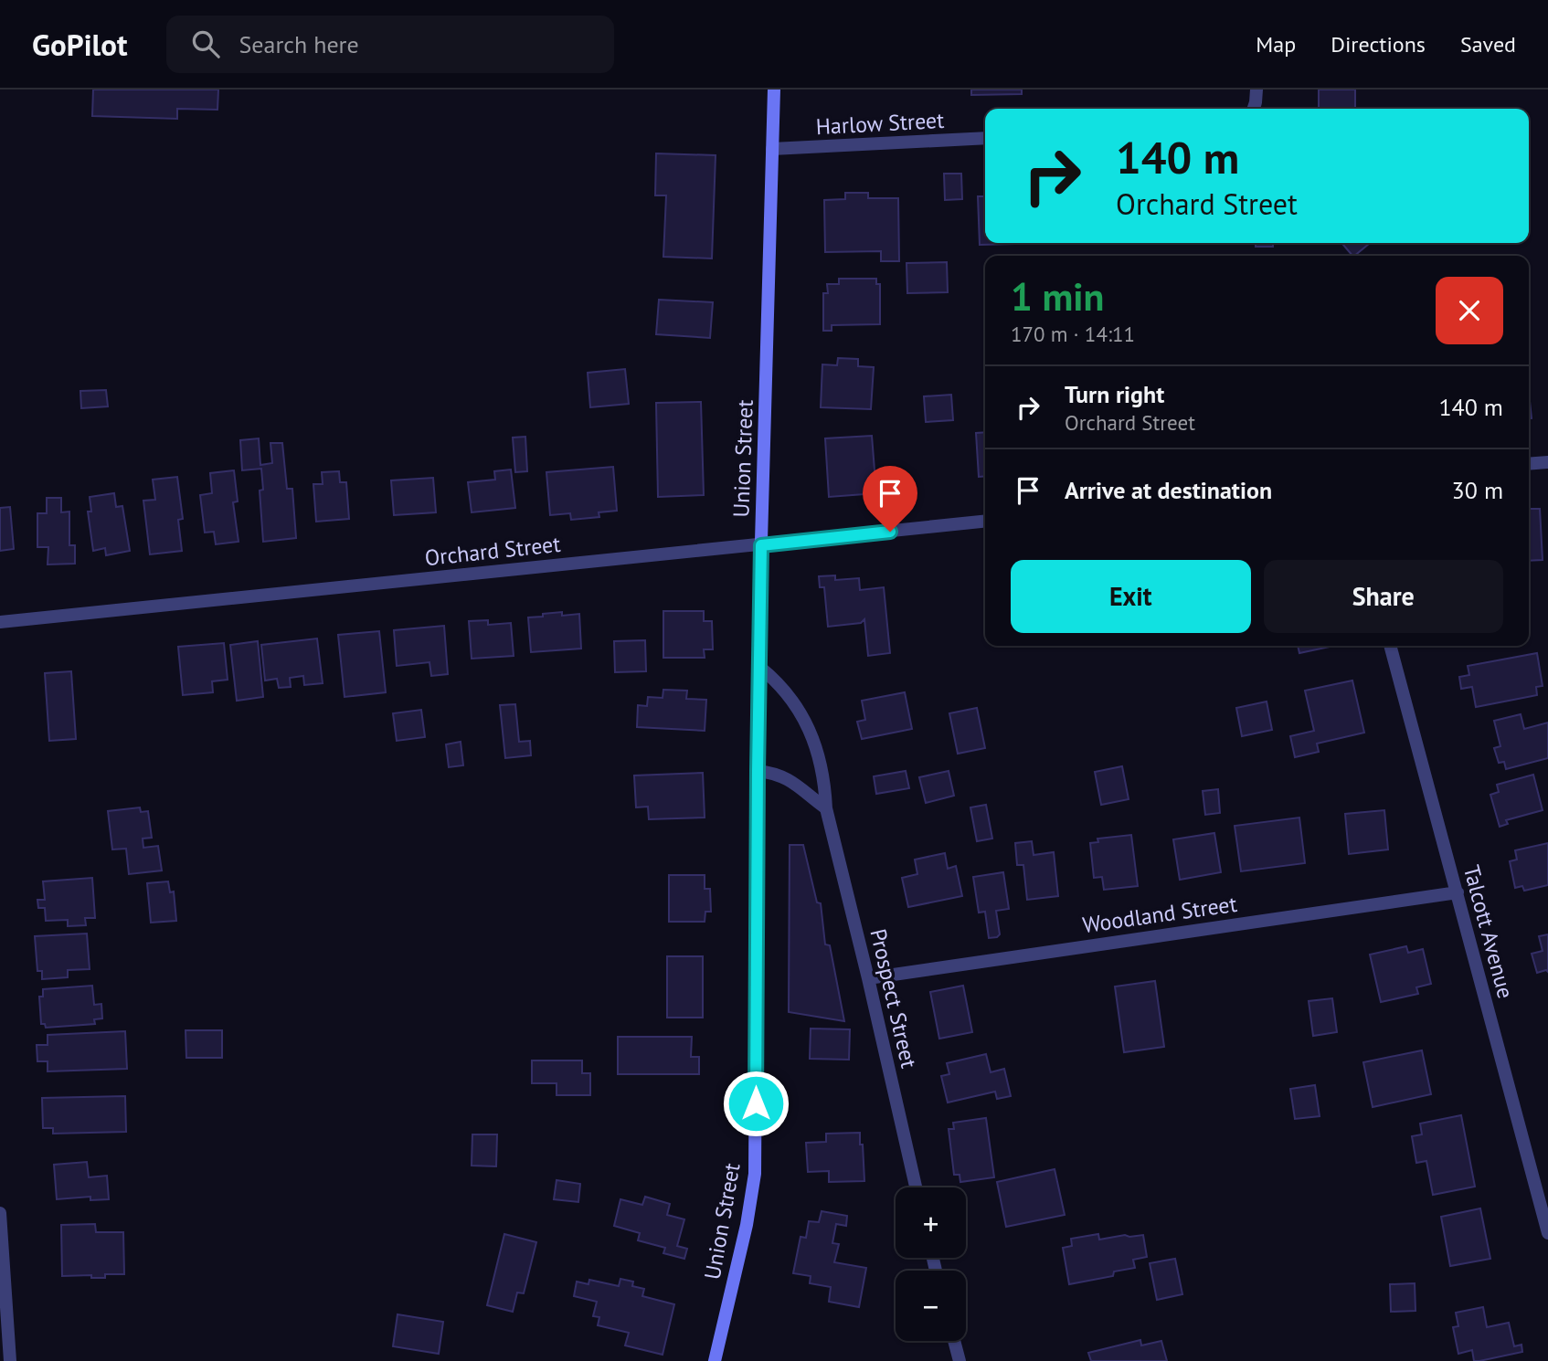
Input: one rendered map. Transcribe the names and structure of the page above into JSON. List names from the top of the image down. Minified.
{"streets":{"main road":["Union Street"],"street":["Harlow Street","Orchard Street","Woodland Street","Talcott Avenue","Prospect Street"]},"crossings":[["Harlow Street","Union Street"],["Union Street","Orchard Street"],["Union Street","Prospect Street"],["Woodland Street","Talcott Avenue"],["Woodland Street","Prospect Street"]],"page":{"header":"GoPilot","search":"Search here","nav":["Map","Directions","Saved"],"turn":["140 m","Orchard Street"],"heading":["1 min","170 m · 14:11"],"list":[{"name":"Turn right","note":"Orchard Street","value":"140 m"},{"name":"Arrive at destination","value":"30 m"}],"buttons":["Exit","Share"],"map_buttons":["+","−"]}}
